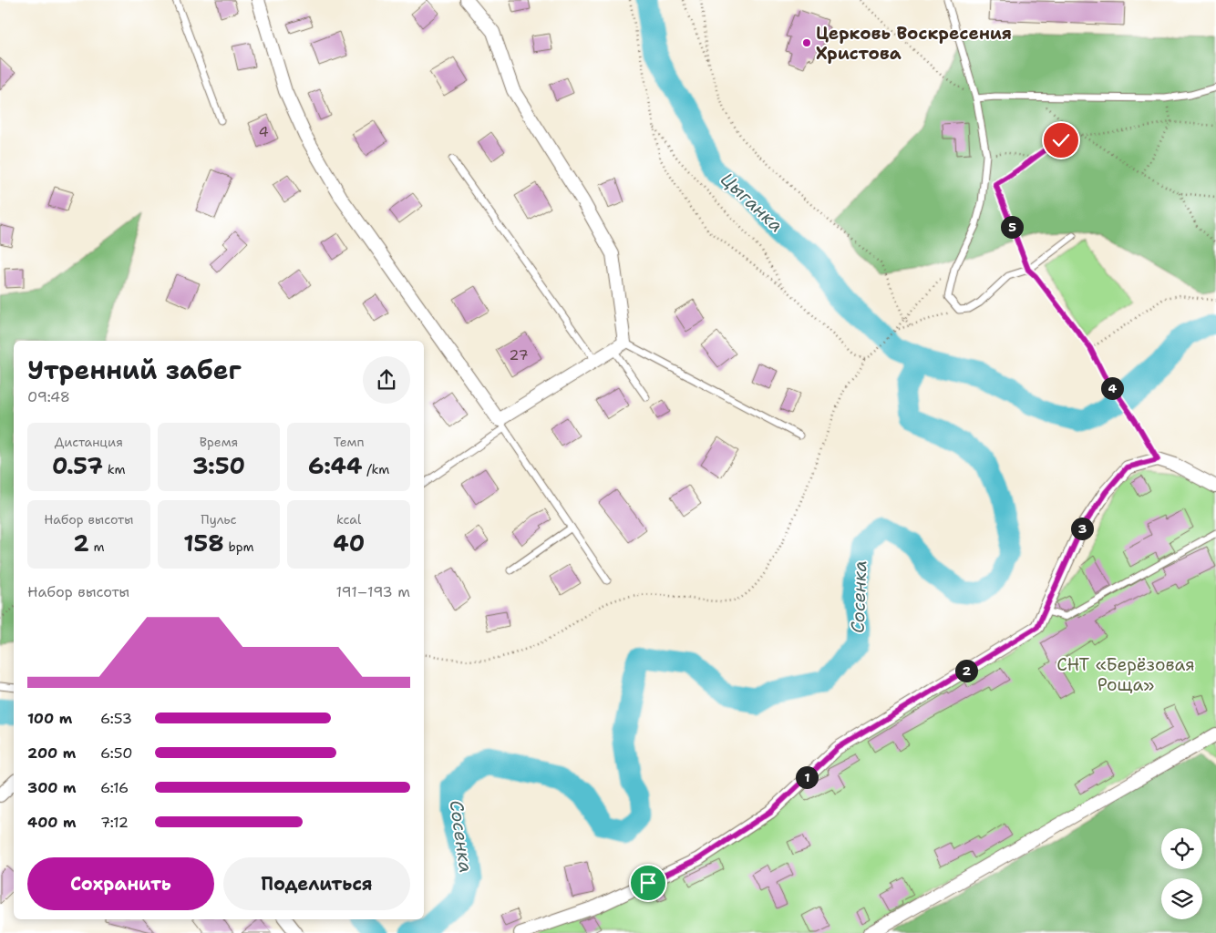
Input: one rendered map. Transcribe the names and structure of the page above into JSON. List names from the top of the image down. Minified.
{"water":["Цыганка","Сосенка"],"parks":["СНТ «Берёзовая Роща»"],"places":["Церковь Воскресения Христова"],"house_numbers":["4","27"],"page":{"pins":["5","4","3","2","1"],"heading":["Утренний забег","09:48"],"stats":[["Дистанция","0.57 km"],["Время","3:50"],["Темп","6:44 /km"],["Набор высоты","2 m"],["Пульс","158 bpm"],["kcal","40"]],"chart":["Набор высоты","191–193 m"],"list":[{"name":"100 m","note":"6:53"},{"name":"200 m","note":"6:50"},{"name":"300 m","note":"6:16"},{"name":"400 m","note":"7:12"}],"buttons":["Сохранить","Поделиться"]}}
